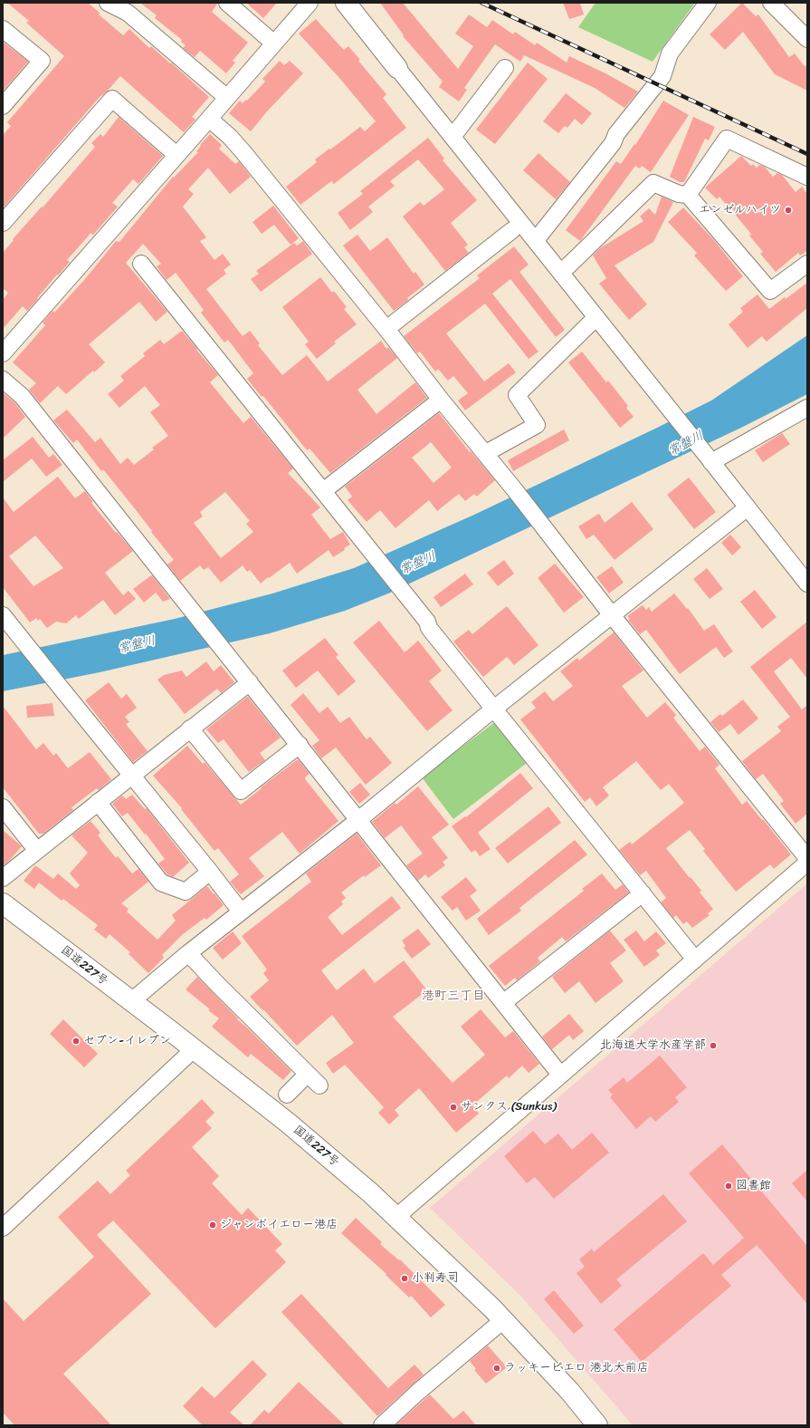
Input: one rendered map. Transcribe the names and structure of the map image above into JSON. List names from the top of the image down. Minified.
{"streets":{"main road":["国道227号"]},"districts":["港町三丁目"],"water":["常盤川"],"places":["エンゼルハイツ","セブン-イレブン","北海道大学水産学部","サンクス (Sunkus)","図書館","ジャンボイエロー港店","小判寿司","ラッキーピエロ 港北大前店"]}
